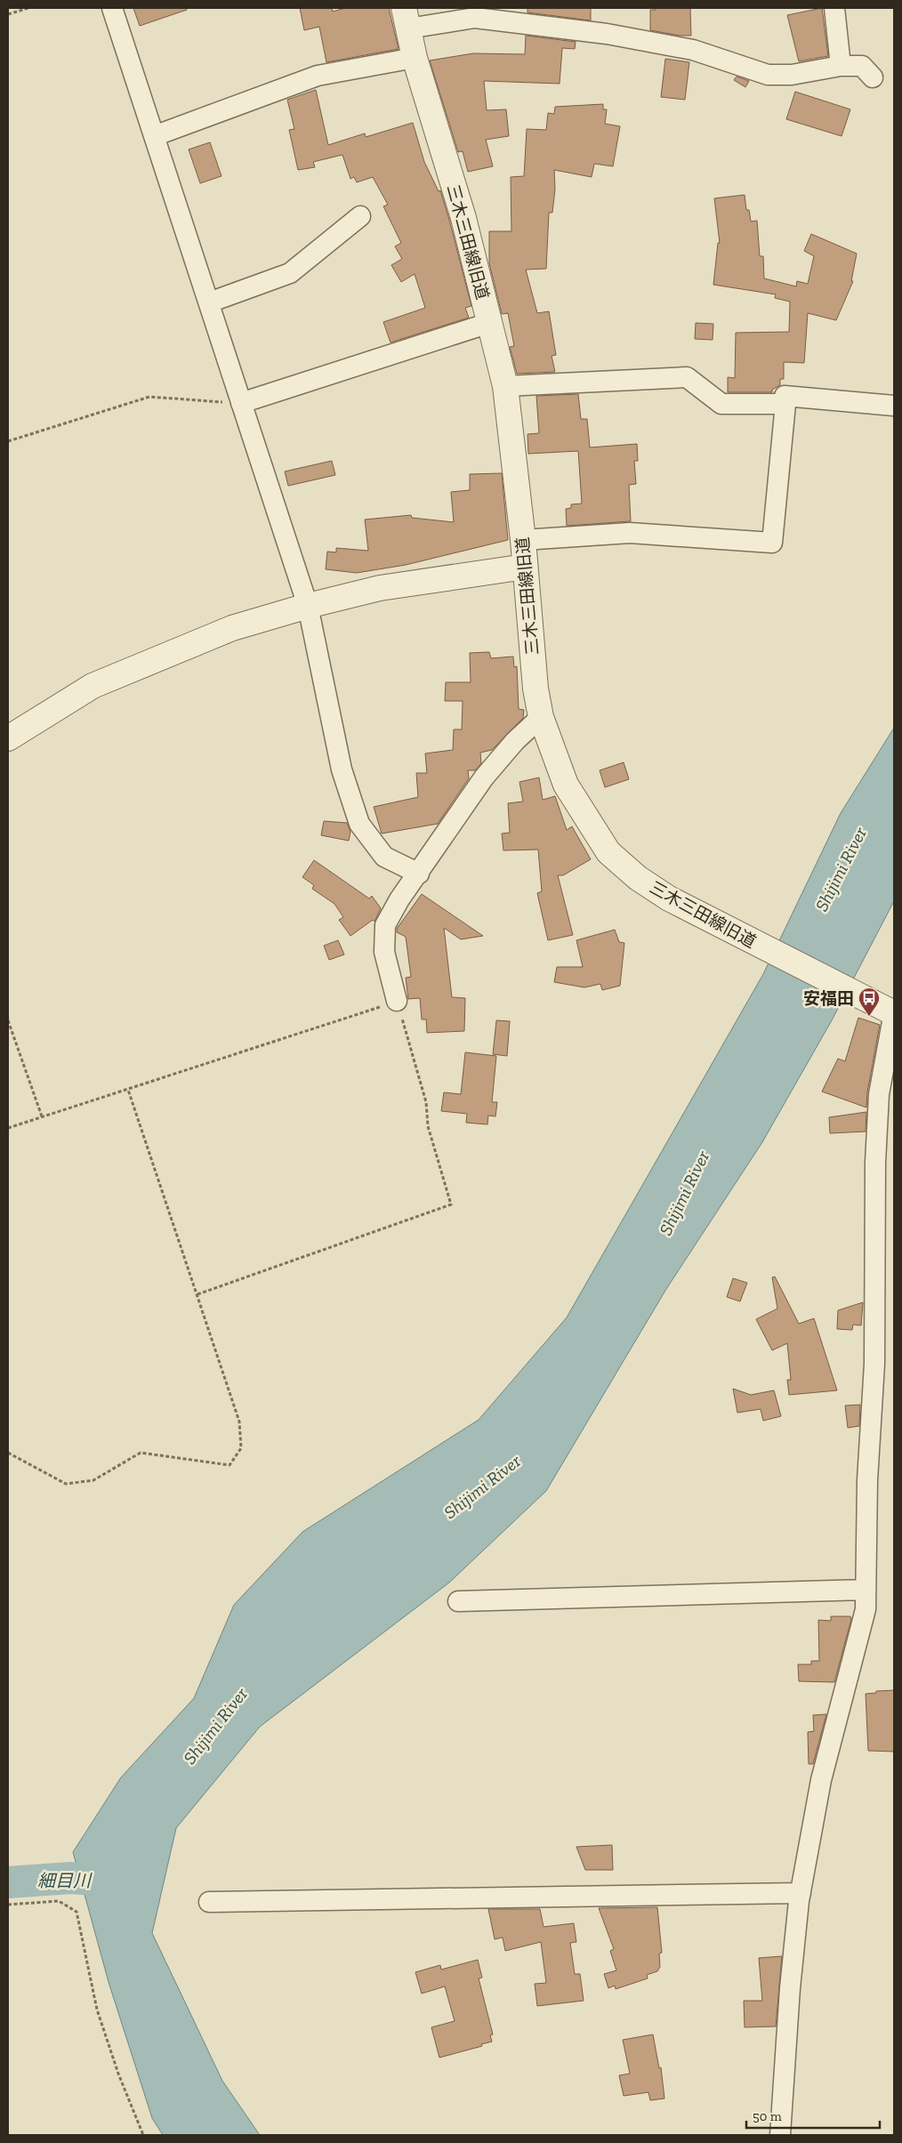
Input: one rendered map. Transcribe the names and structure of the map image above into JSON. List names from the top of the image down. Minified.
{"streets":{"street":["三木三田線旧道"]},"water":["Shijimi River","細目川"],"places":{"bus stop":["安福田"]},"scale_bar":"50 m"}
